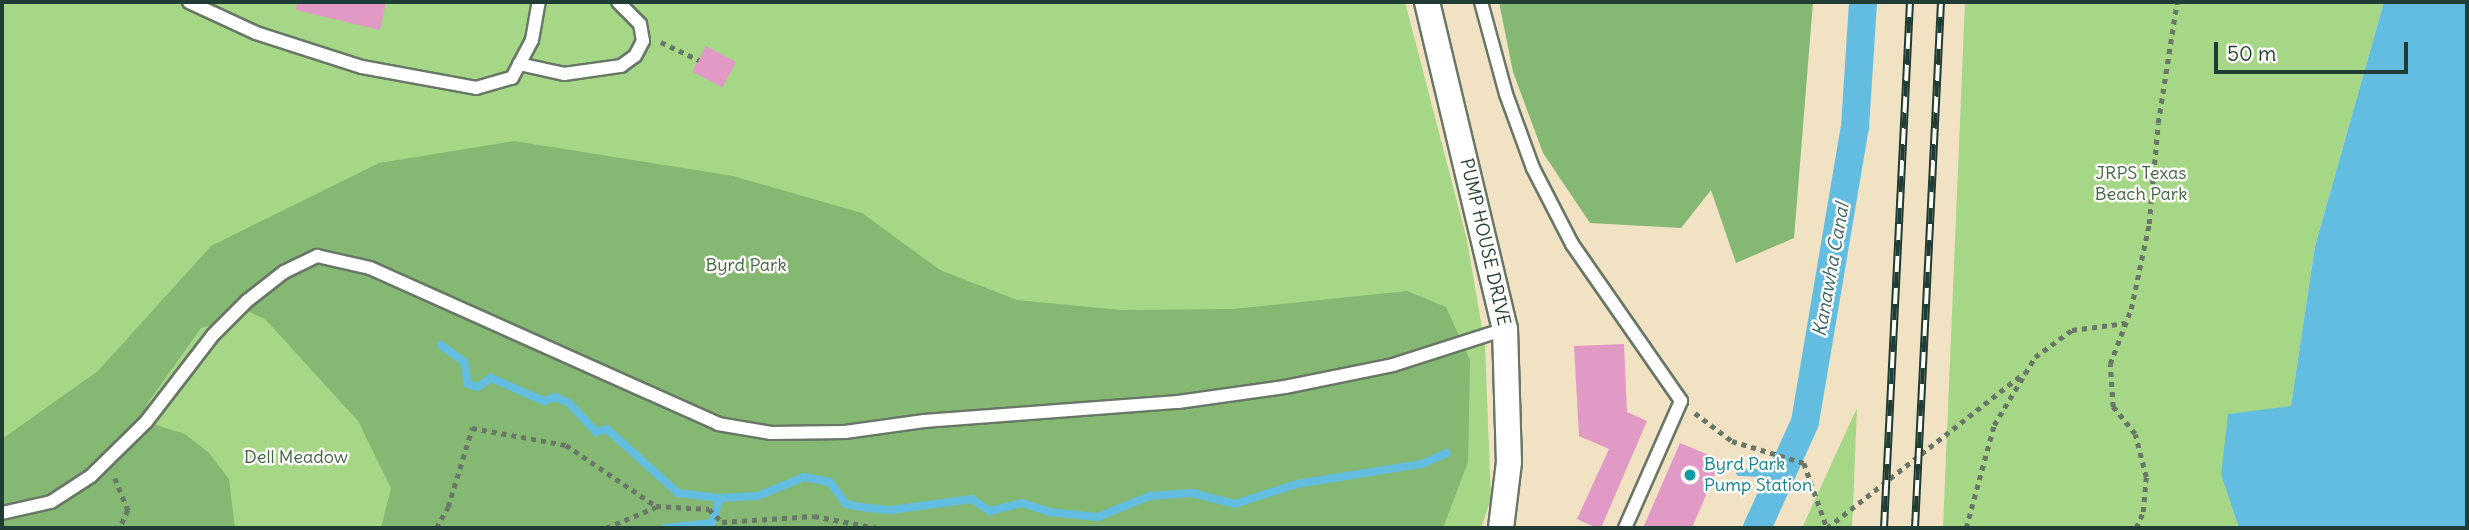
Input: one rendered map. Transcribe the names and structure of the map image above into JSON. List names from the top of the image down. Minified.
{"streets":{"street":["PUMP HOUSE DRIVE"]},"water":["Kanawha Canal"],"parks":["JRPS Texas Beach Park","Byrd Park","Dell Meadow"],"places":["Byrd Park Pump Station"],"scale_bar":"50 m"}
